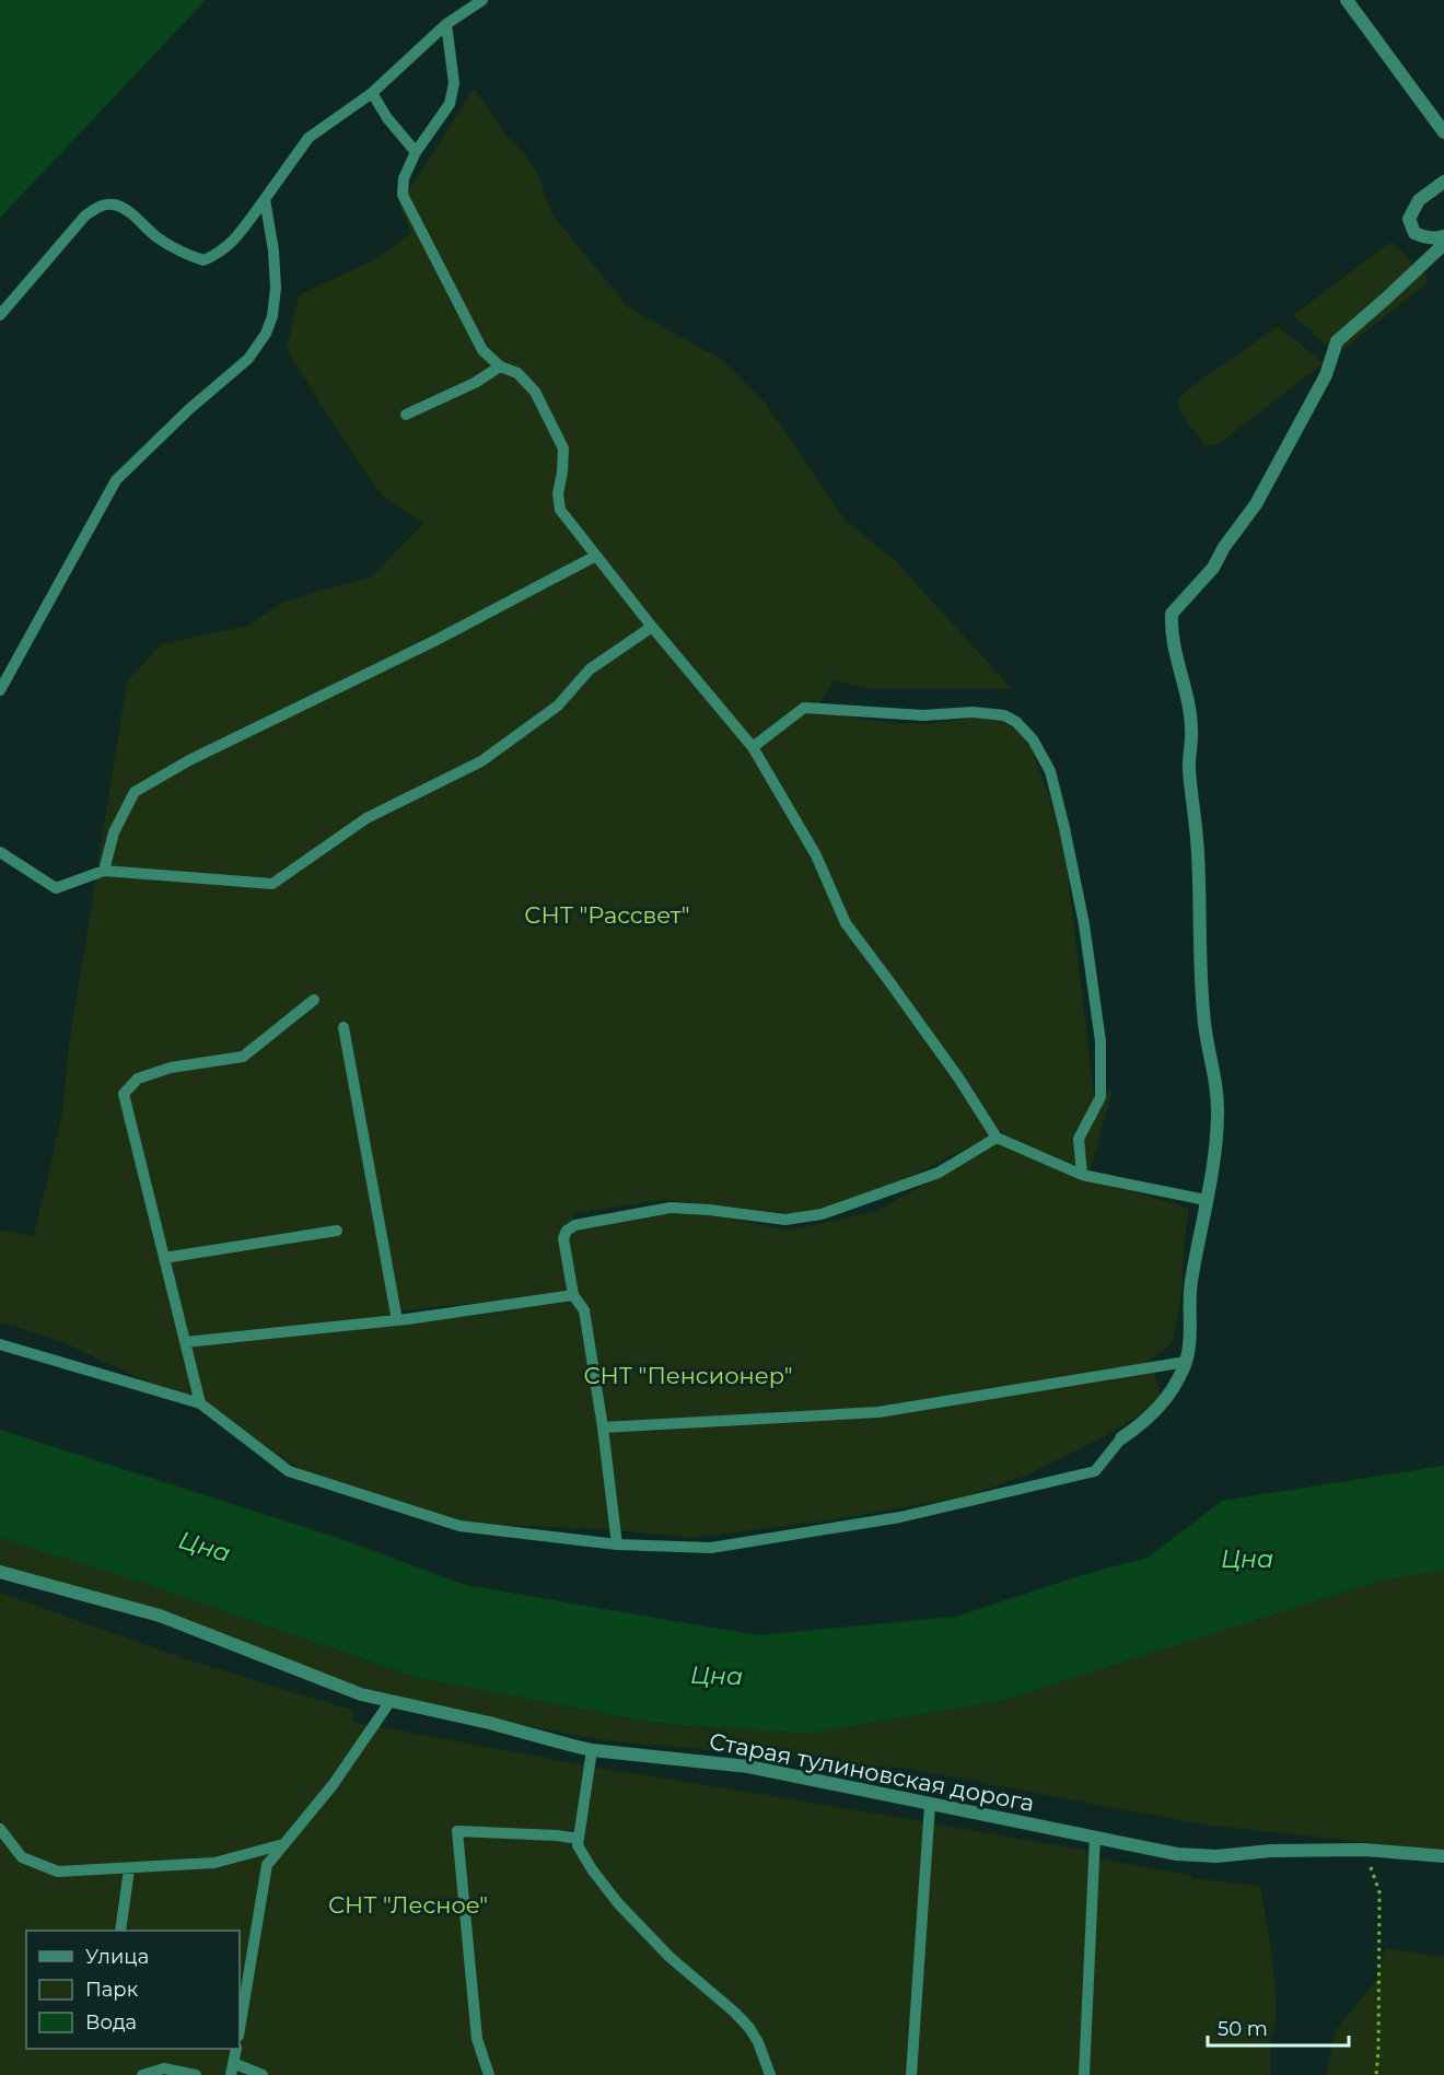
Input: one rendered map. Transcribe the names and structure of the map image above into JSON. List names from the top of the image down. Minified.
{"streets":{"street":["Старая тулиновская дорога"]},"water":["Цна"],"parks":["СНТ \"Рассвет\"","СНТ \"Пенсионер\"","СНТ \"Лесное\""],"legend":["Улица","Парк","Вода"],"scale_bar":"50 m"}
